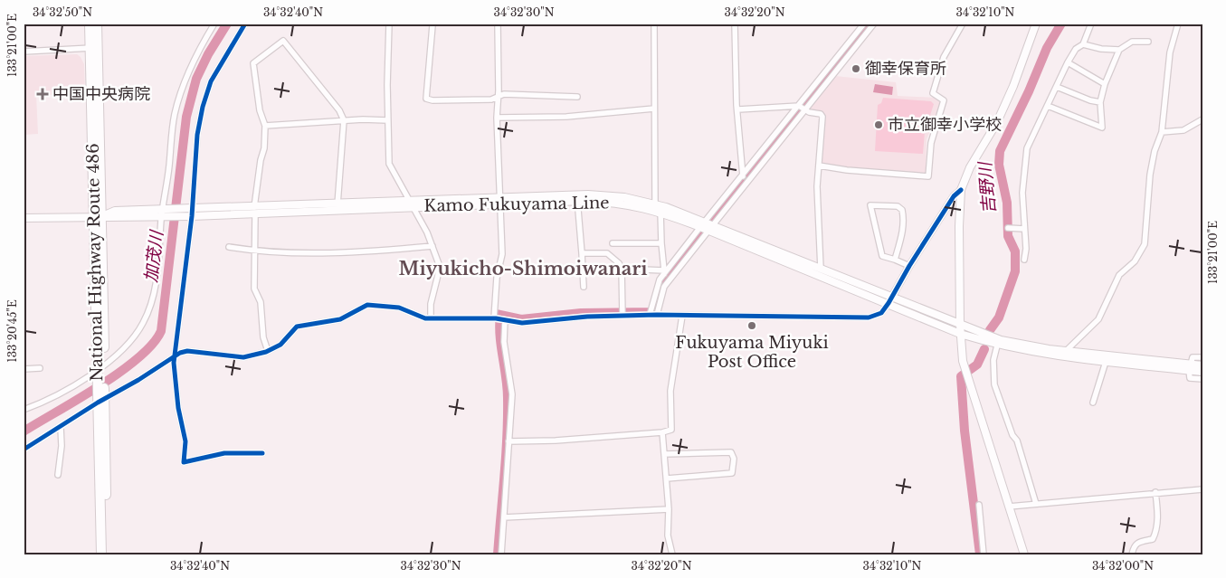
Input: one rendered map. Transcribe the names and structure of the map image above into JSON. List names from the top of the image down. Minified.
{"streets":{"highway":["National Highway Route 486"],"main road":["Kamo Fukuyama Line"]},"crossings":[["Kamo Fukuyama Line","National Highway Route 486"]],"districts":["Miyukicho-Shimoiwanari"],"water":["吉野川","加茂川"],"places":{"other":["御幸保育所","市立御幸小学校","Fukuyama Miyuki Post Office"],"health":["中国中央病院"]},"coordinates":["34°32'50\"N","34°32'40\"N","34°32'30\"N","34°32'20\"N","34°32'10\"N","133°21'00\"E","133°20'45\"E","34°32'00\"N"]}
